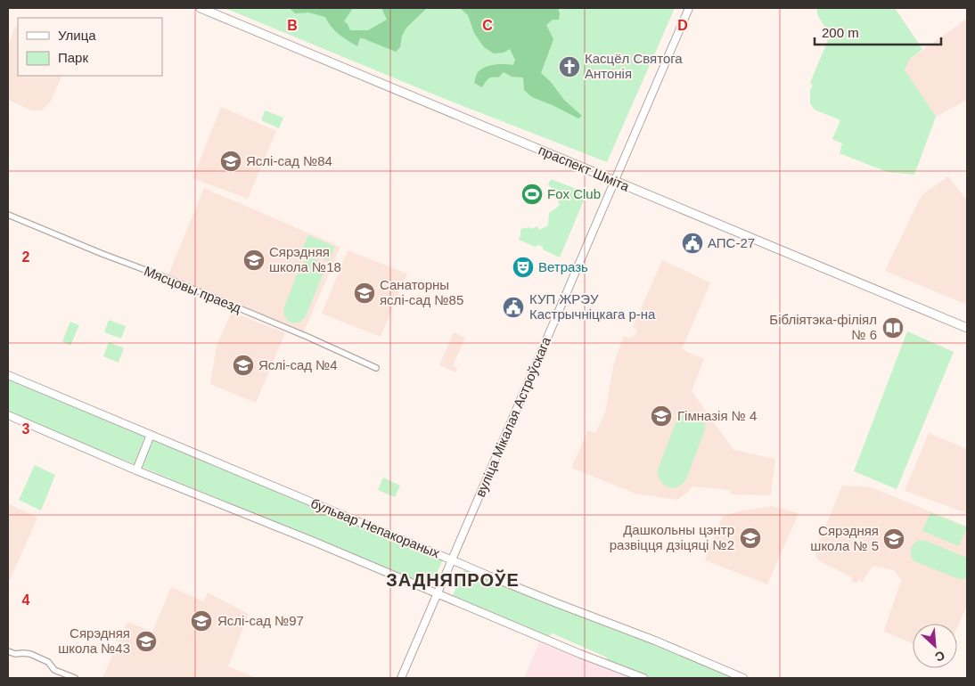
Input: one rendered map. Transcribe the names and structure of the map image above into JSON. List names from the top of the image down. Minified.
{"streets":{"main road":["праспект Шміта","вуліца Мікалая Астроўскага","бульвар Непакораных"],"street":["Мясцовы праезд"]},"crossings":[["праспект Шміта","вуліца Мікалая Астроўскага"],["вуліца Мікалая Астроўскага","бульвар Непакораных"]],"districts":["ЗАДНЯПРОЎЕ"],"places":{"church":["Касцёл Святога Антонія"],"school or university":["Яслі-сад №84","Сярэдняя школа №18","Санаторны яслі-сад №85","Яслі-сад №4","Гімназія № 4","Дашкольны цэнтр развіцця дзіцяці №2","Сярэдняя школа № 5","Яслі-сад №97","Сярэдняя школа №43"],"sports":["Fox Club"],"public building":["АПС-27","КУП ЖРЭУ Кастрычніцкага р-на"],"theatre":["Ветразь"],"library":["Бібліятэка-філіял № 6"]},"legend":["Улица","Парк"],"scale_bar":"200 m","north":"bottom right","grid":{"columns":["B","C","D"],"rows":["2","3","4"]}}
